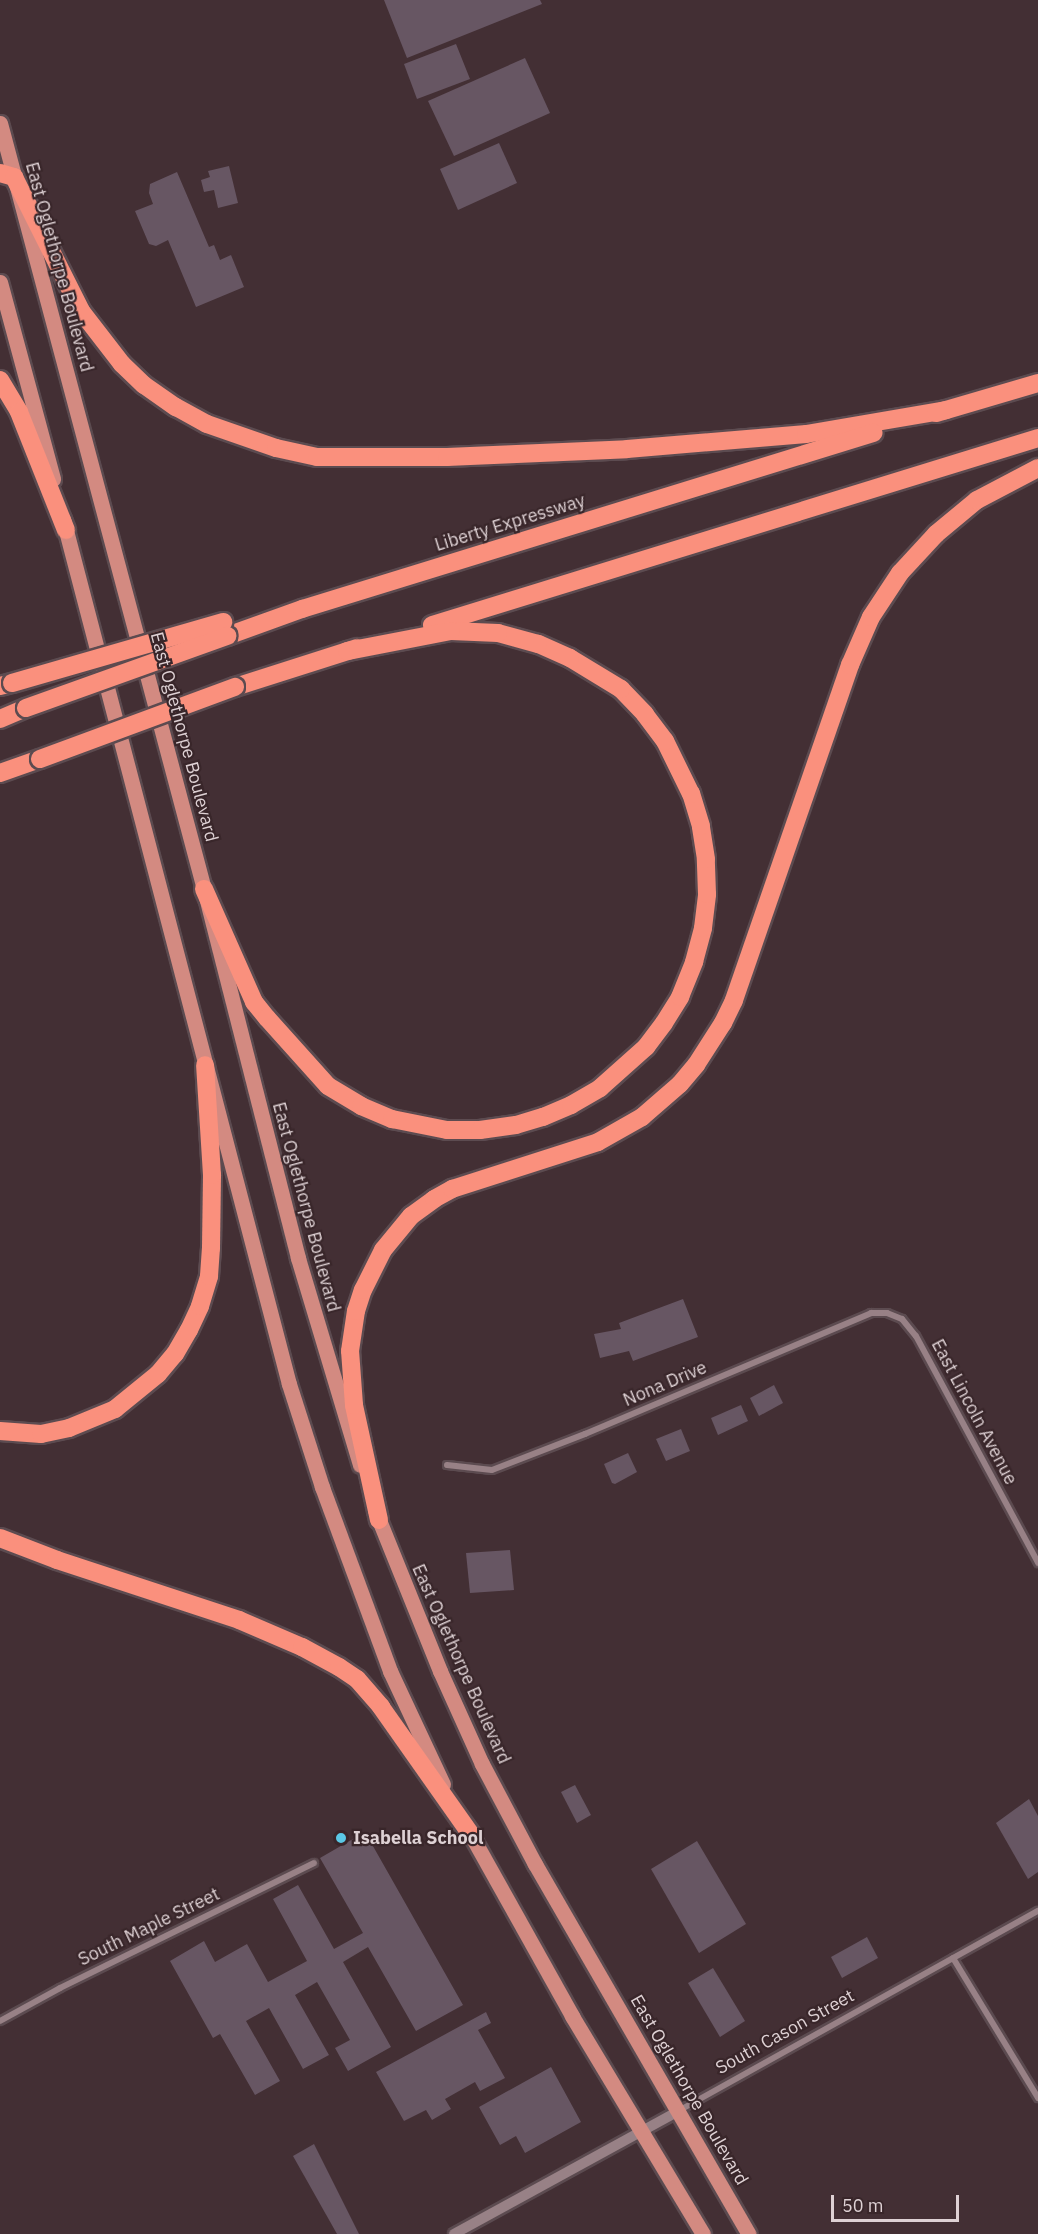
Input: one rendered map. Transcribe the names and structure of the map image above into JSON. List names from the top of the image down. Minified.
{"streets":{"highway":["Liberty Expressway"],"main road":["East Oglethorpe Boulevard"],"street":["Nona Drive","East Lincoln Avenue","South Maple Street","South Cason Street"]},"crossings":[["East Oglethorpe Boulevard","South Cason Street"],["Nona Drive","East Lincoln Avenue"]],"places":["Isabella School"],"scale_bar":"50 m"}
